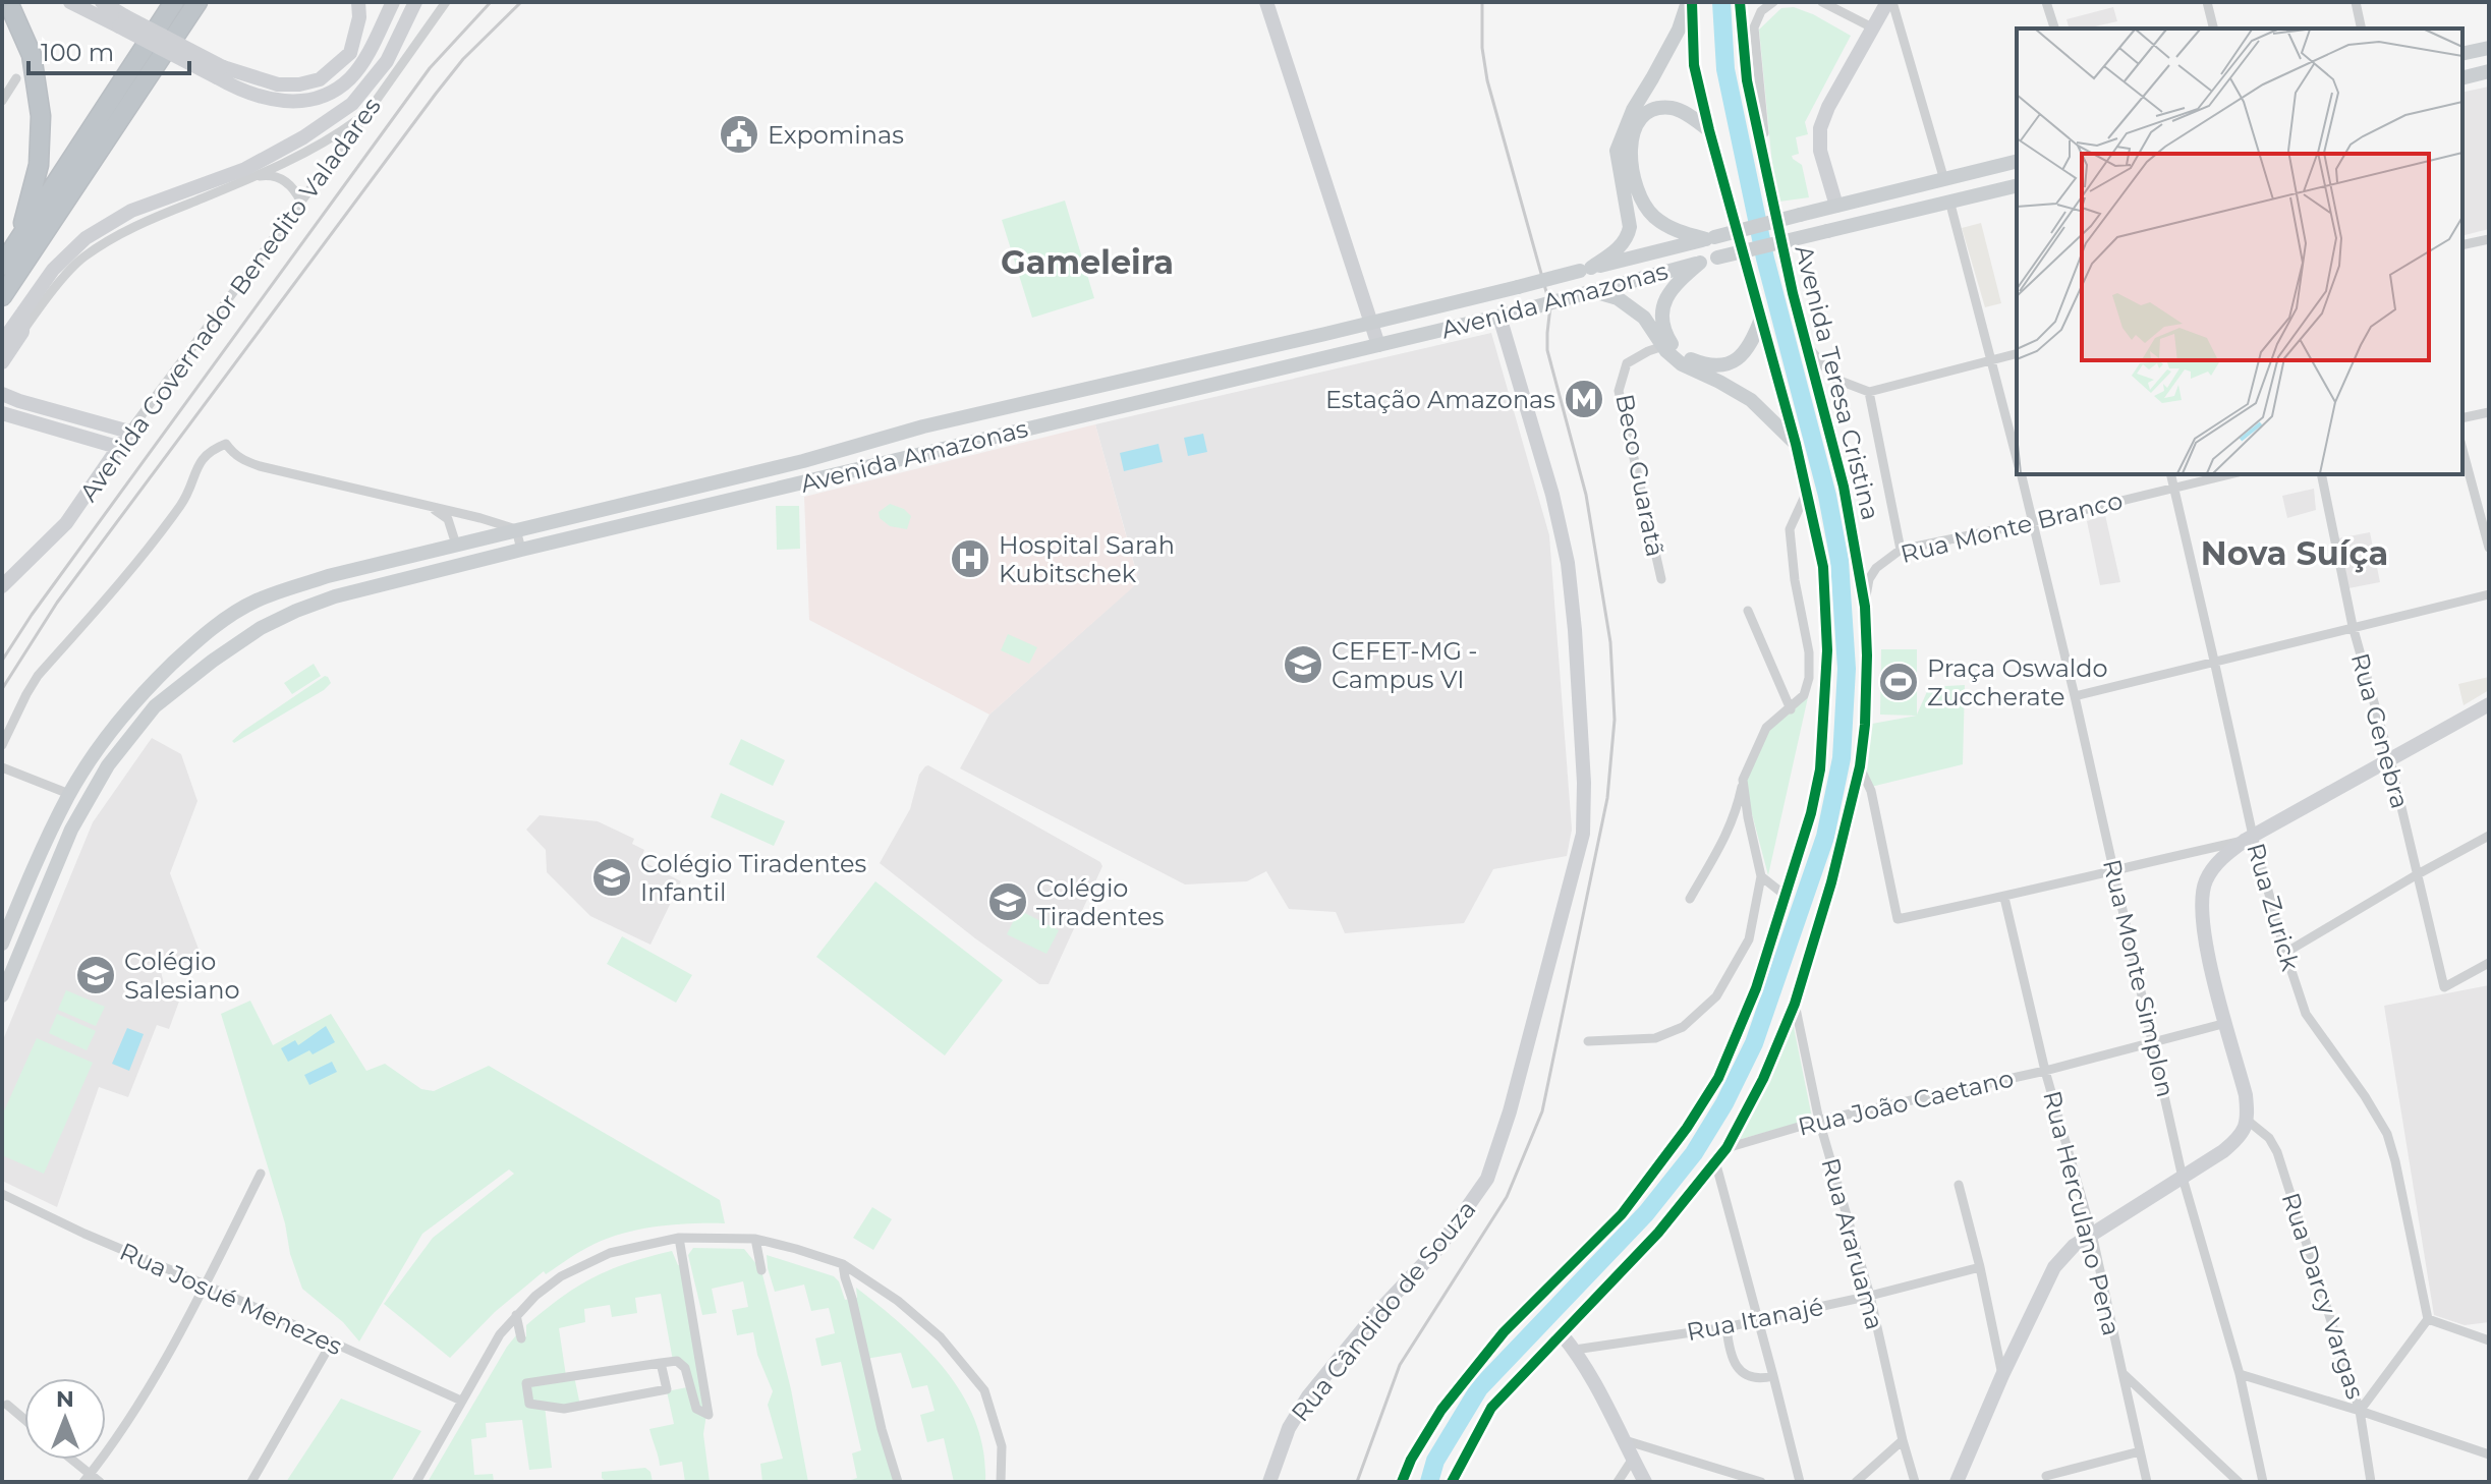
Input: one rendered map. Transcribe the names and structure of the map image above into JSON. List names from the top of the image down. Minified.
{"streets":{"main road":["Avenida Governador Benedito Valadares","Avenida Amazonas","Avenida Teresa Cristina","Rua Cândido de Souza"],"street":["Beco Guaratã","Rua Monte Branco","Rua Genebra","Rua Zurick","Rua Monte Simplon","Rua João Caetano","Rua Herculano Pena","Rua Araruama","Rua Darcy Vargas","Rua Josué Menezes","Rua Itanajé"]},"crossings":[["Avenida Amazonas","Rua Cândido de Souza"],["Avenida Teresa Cristina","Rua Monte Branco"],["Avenida Teresa Cristina","Rua João Caetano"],["Avenida Teresa Cristina","Rua Araruama"],["Rua Monte Branco","Rua Zurick"],["Rua Monte Branco","Rua Monte Simplon"],["Rua Monte Simplon","Rua João Caetano"],["Rua João Caetano","Rua Herculano Pena"],["Rua João Caetano","Rua Araruama"],["Rua Araruama","Rua Itanajé"]],"districts":["Gameleira","Nova Suíça"],"places":{"public building":["Expominas"],"metro station":["Estação Amazonas"],"hospital":["Hospital Sarah Kubitschek"],"school or university":["CEFET-MG - Campus VI","Colégio Tiradentes Infantil","Colégio Tiradentes","Colégio Salesiano"],"sports":["Praça Oswaldo Zuccherate"]},"scale_bar":"100 m","north":"top"}
